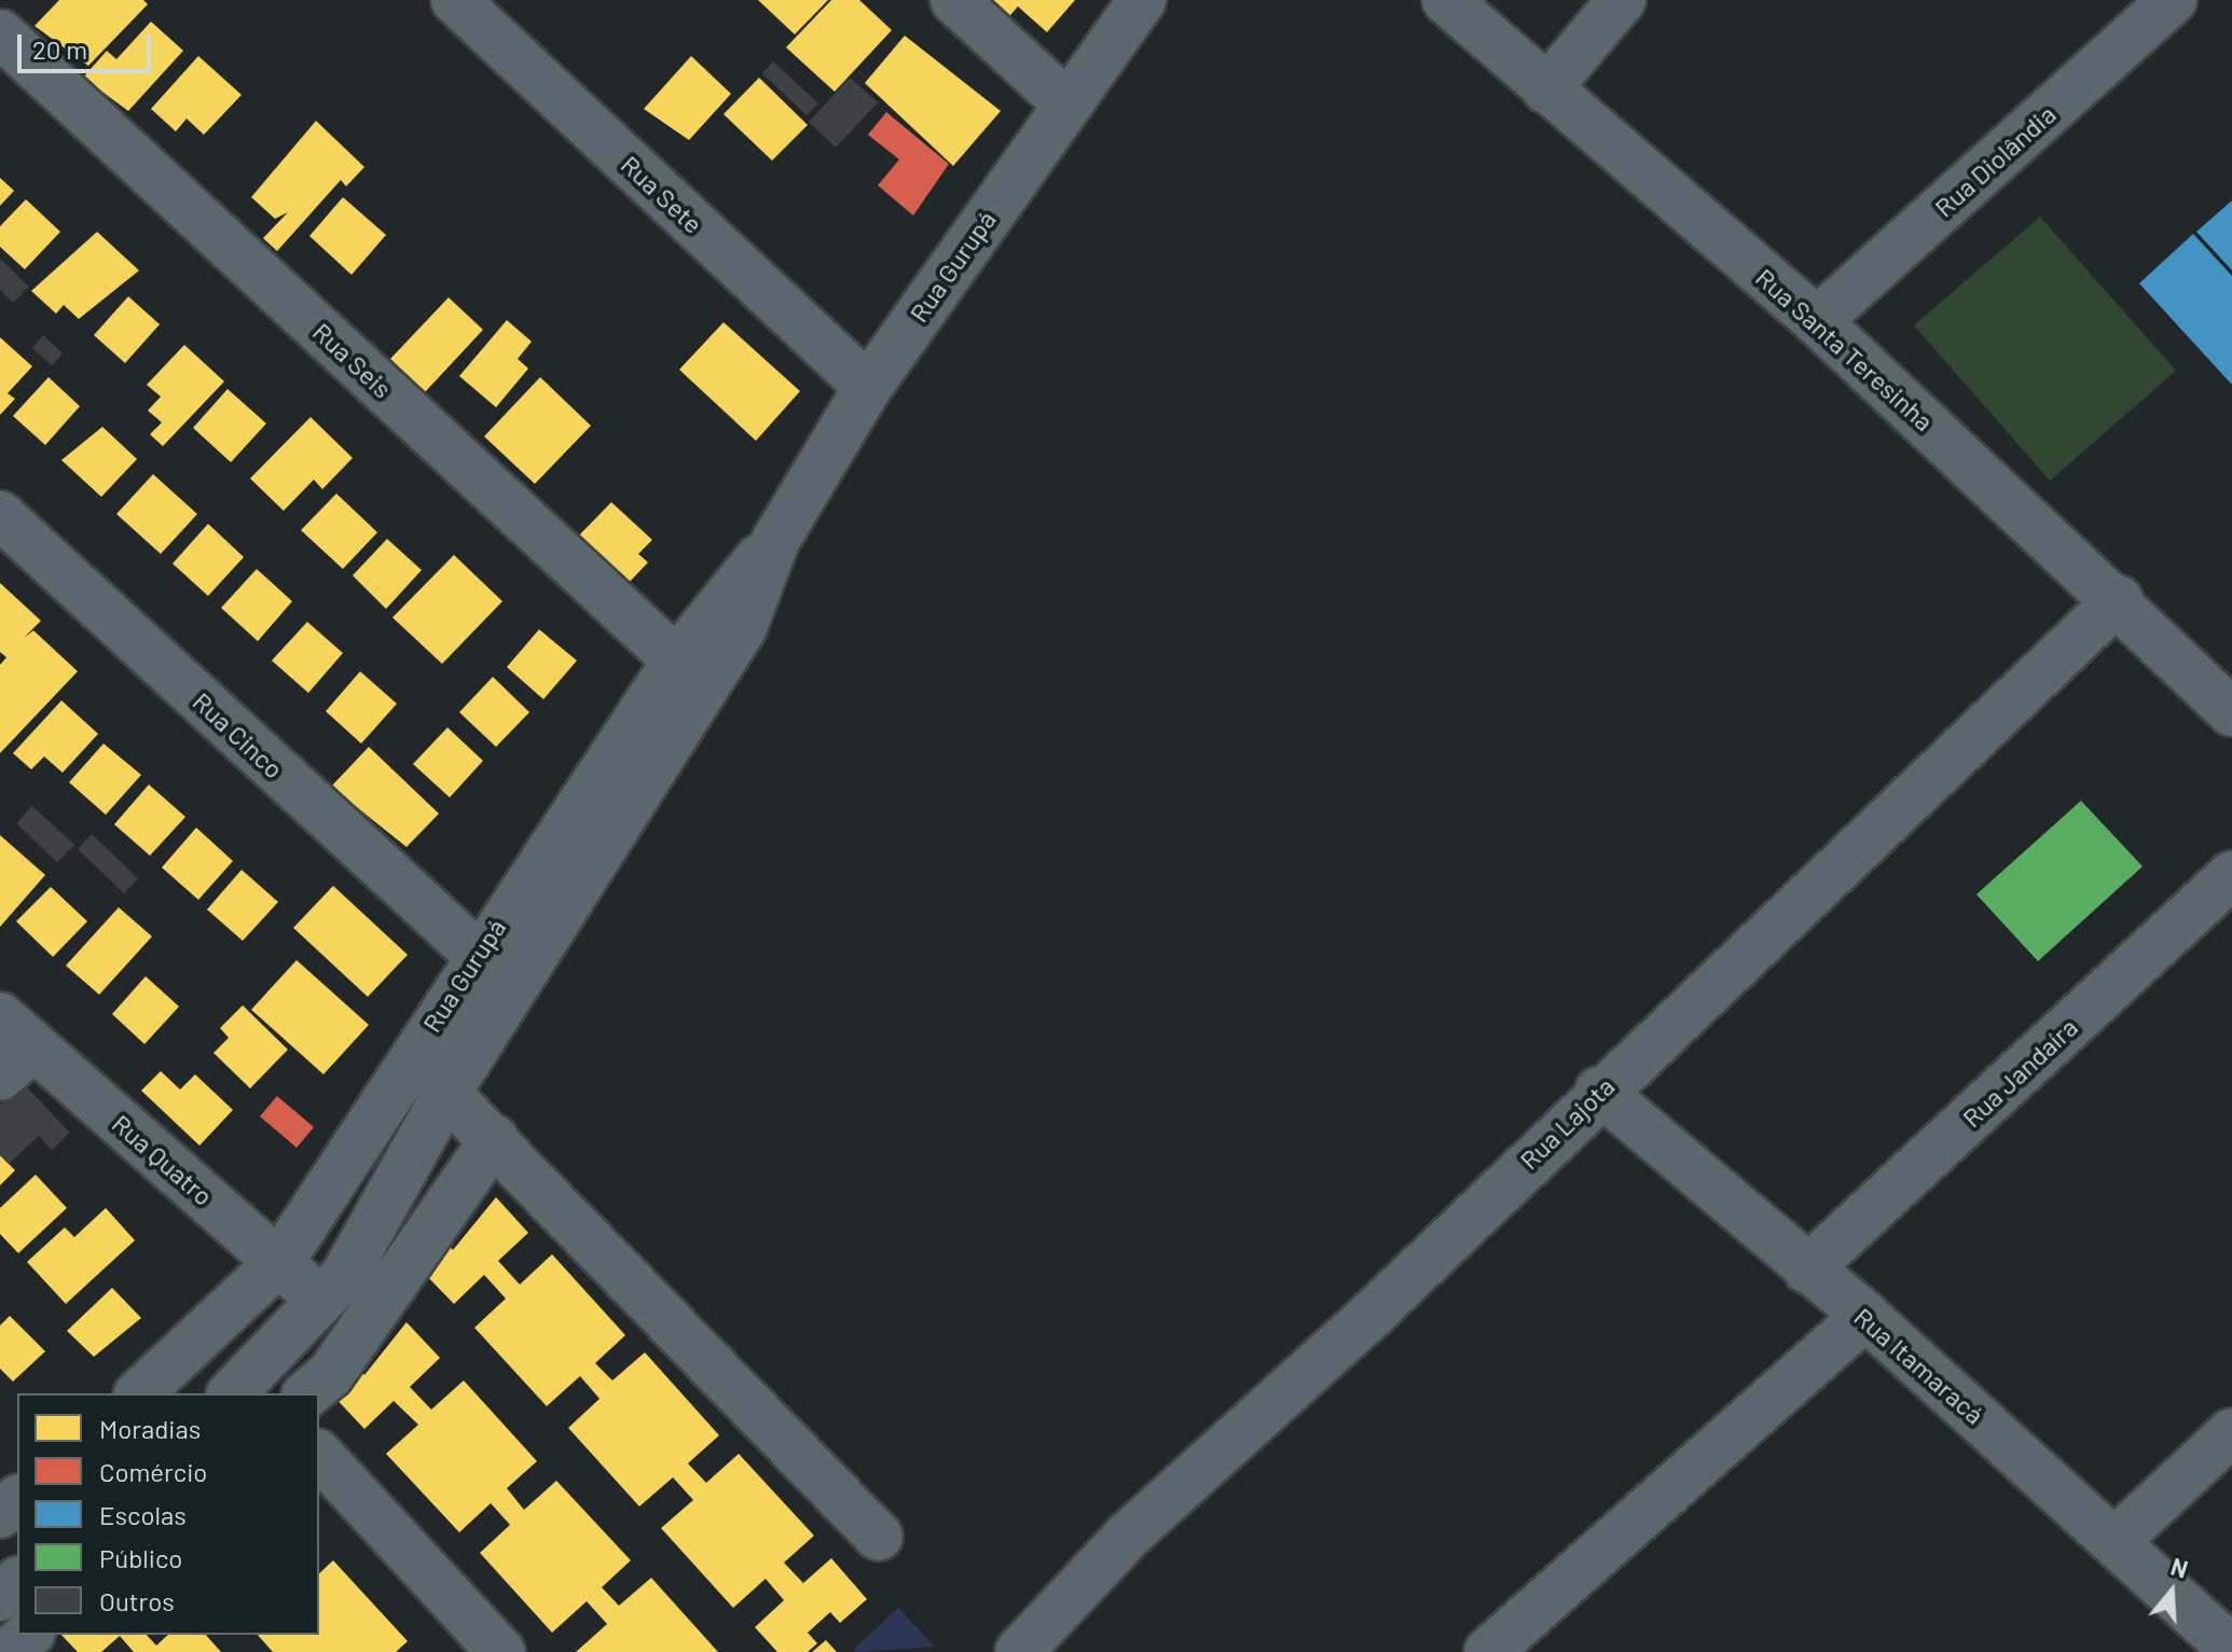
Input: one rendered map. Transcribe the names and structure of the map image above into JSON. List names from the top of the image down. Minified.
{"streets":{"street":["Rua Diolândia","Rua Sete","Rua Gurupá","Rua Santa Teresinha","Rua Seis","Rua Cinco","Rua Jandaíra","Rua Lajota","Rua Quatro","Rua Itamaracá"]},"crossings":[["Rua Diolândia","Rua Santa Teresinha"],["Rua Sete","Rua Gurupá"],["Rua Gurupá","Rua Seis"],["Rua Gurupá","Rua Cinco"],["Rua Gurupá","Rua Quatro"],["Rua Santa Teresinha","Rua Lajota"],["Rua Jandaíra","Rua Itamaracá"],["Rua Lajota","Rua Itamaracá"]],"legend":["Moradias","Comércio","Escolas","Público","Outros"],"scale_bar":"20 m","north":"top"}
